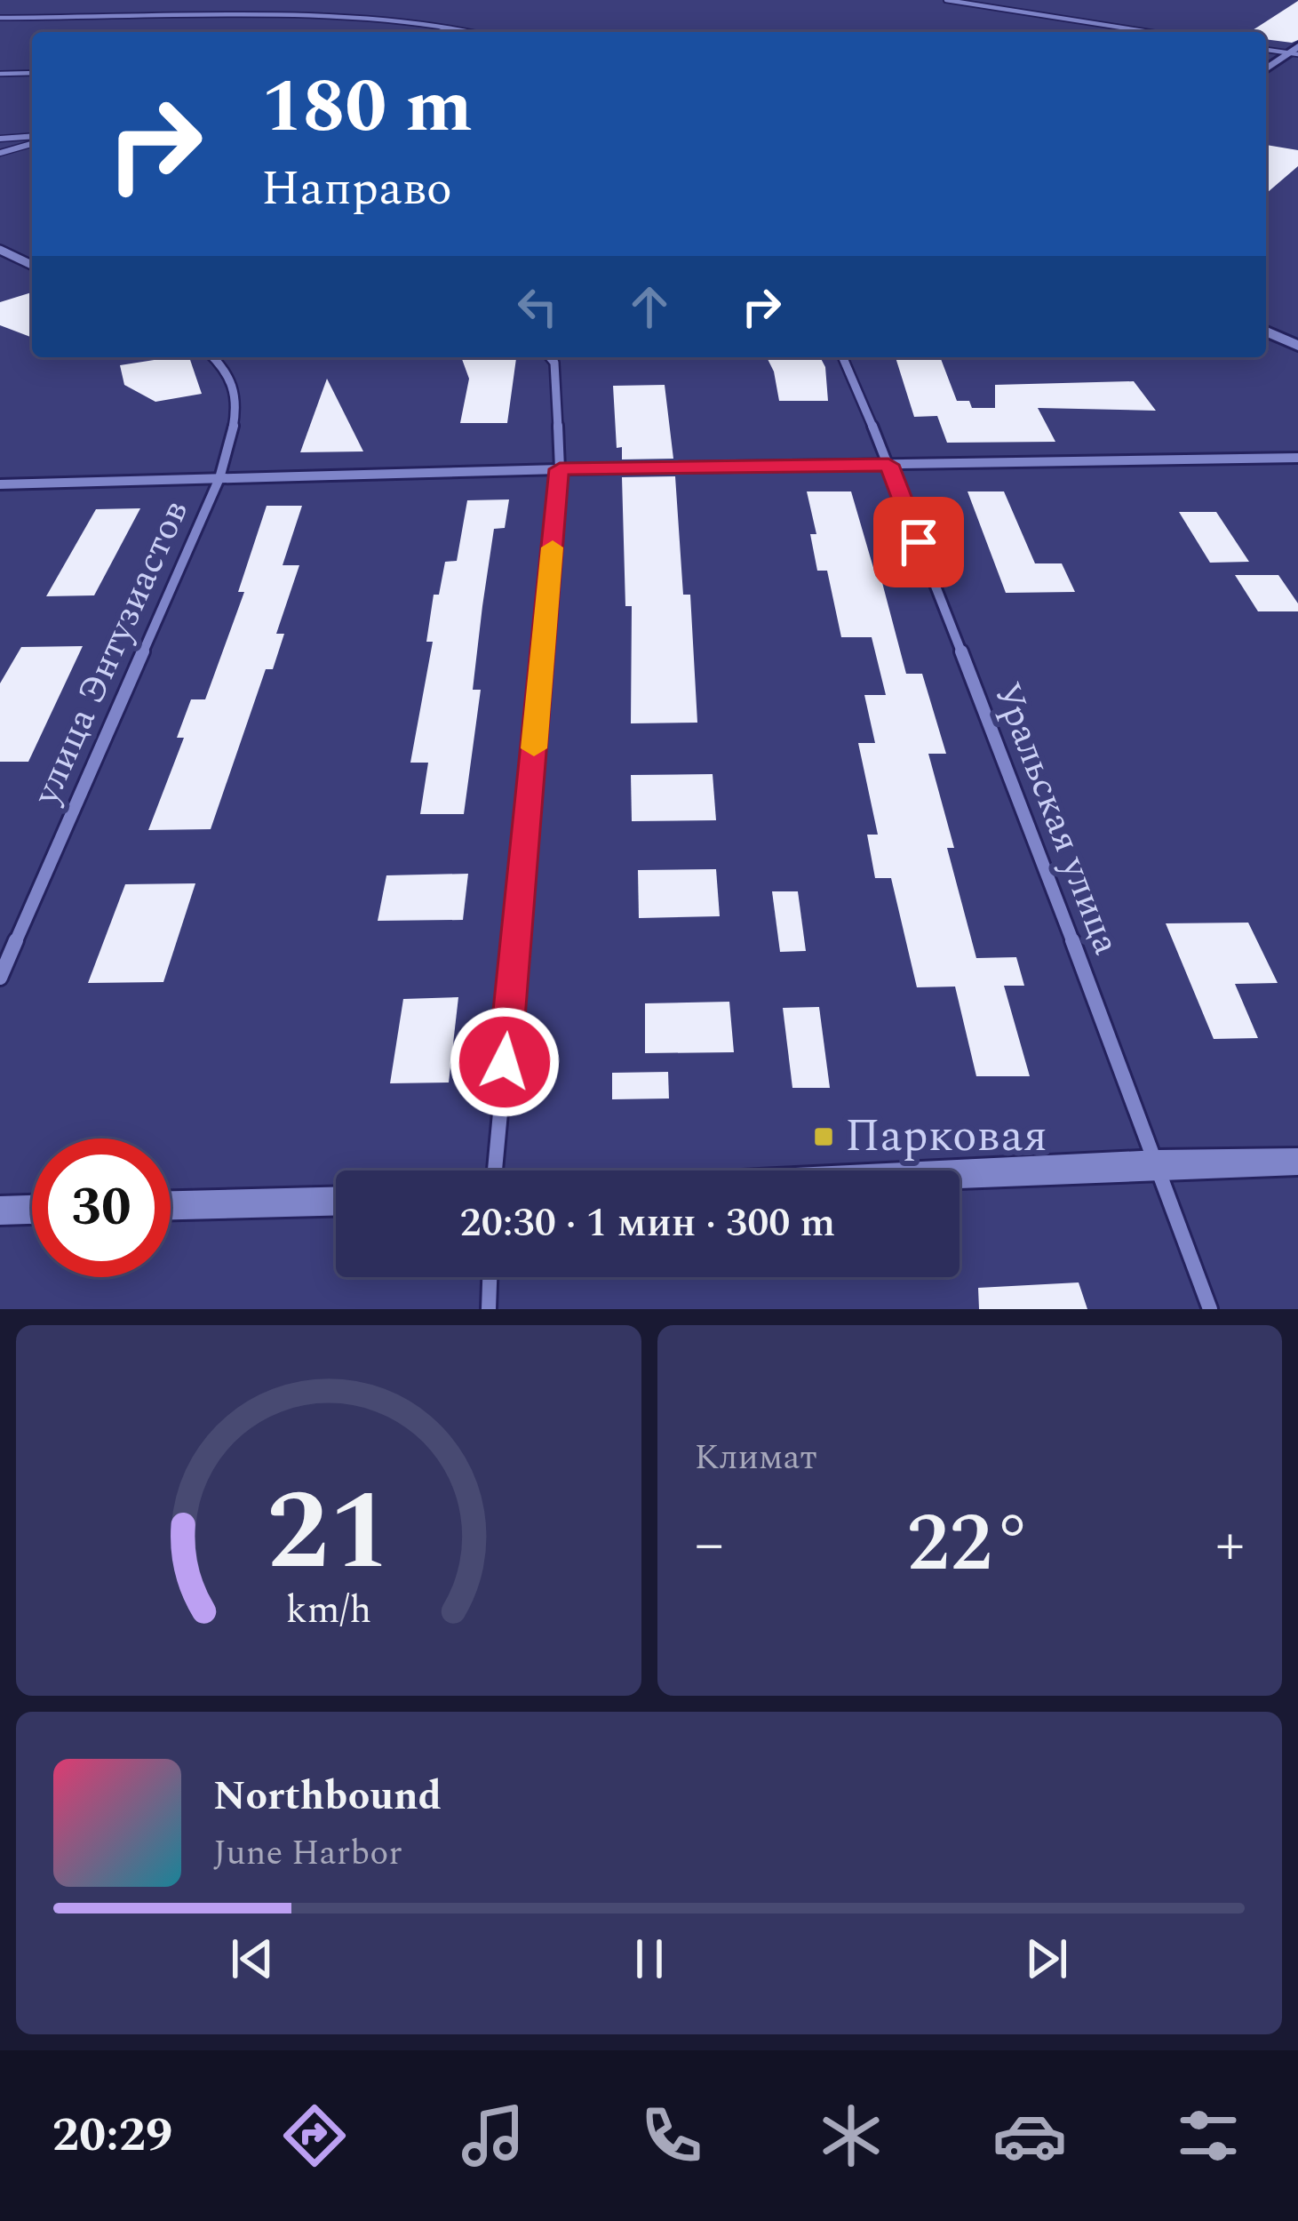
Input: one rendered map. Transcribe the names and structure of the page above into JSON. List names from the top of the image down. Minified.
{"streets":{"street":["улица Энтузиастов","Уральская улица"]},"places":{"transit":["Парковая"]},"page":{"turn":["180 m","Направо"],"limit":"30","trip":"20:30 · 1 мин · 300 m","tile":"Климат","heat":["−","22°","+"],"song":["Northbound","June Harbor"],"tabs":"20:29","gauge":["21","km/h"]}}
